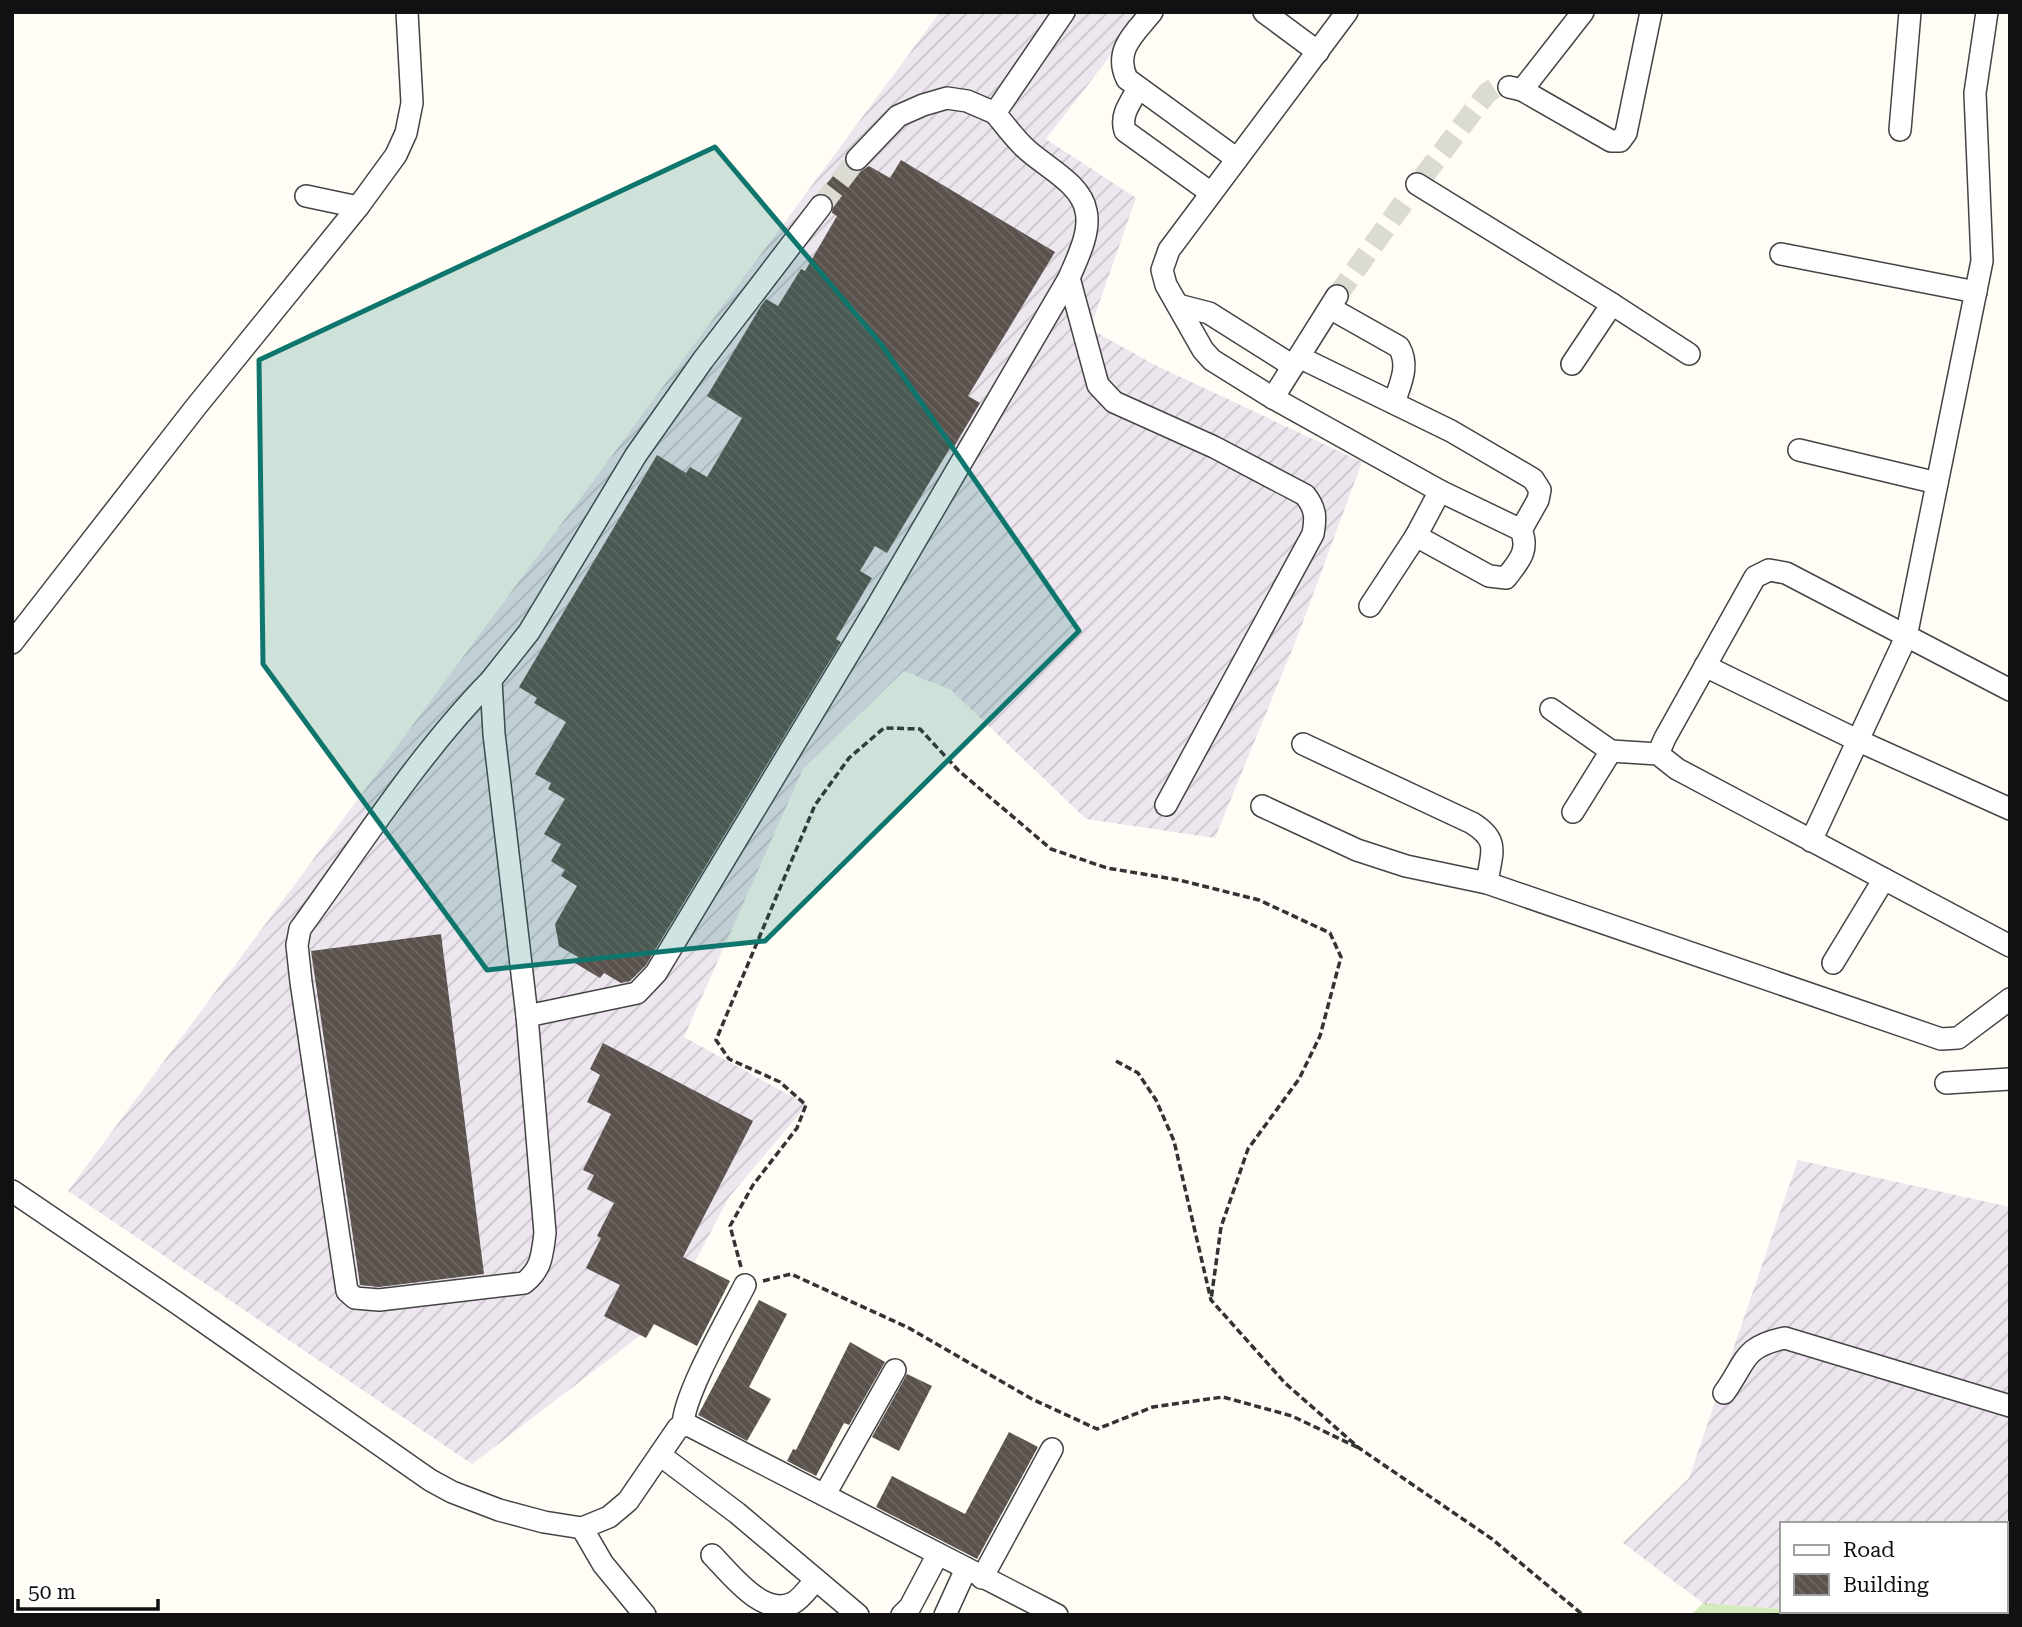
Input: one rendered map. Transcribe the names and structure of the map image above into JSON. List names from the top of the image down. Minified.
{"legend":["Road","Building"],"scale_bar":"50 m"}
